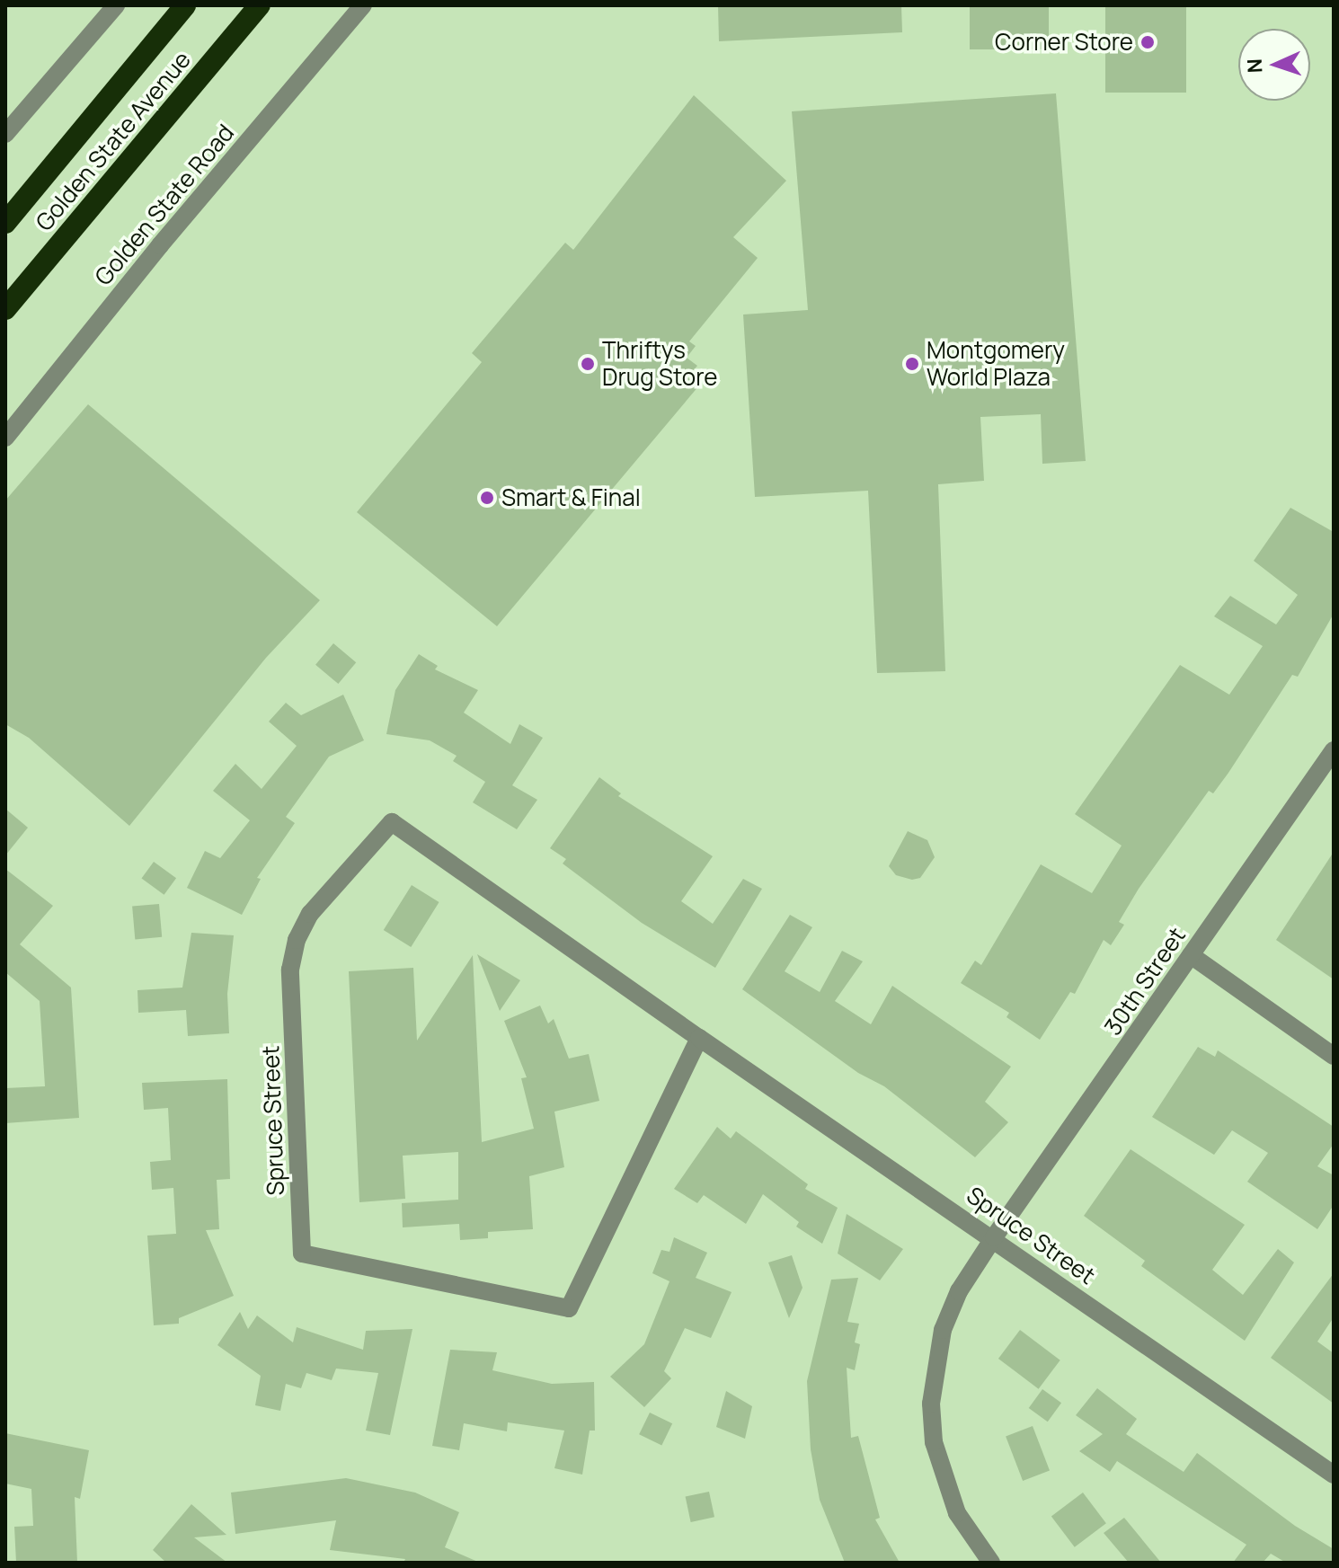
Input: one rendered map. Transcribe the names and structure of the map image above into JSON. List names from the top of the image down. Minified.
{"streets":{"highway":["Golden State Avenue"],"street":["Golden State Road","30th Street","Spruce Street"]},"crossings":[["30th Street","Spruce Street"]],"places":["Corner Store","Thriftys Drug Store","Montgomery World Plaza","Smart & Final"],"north":"left"}
